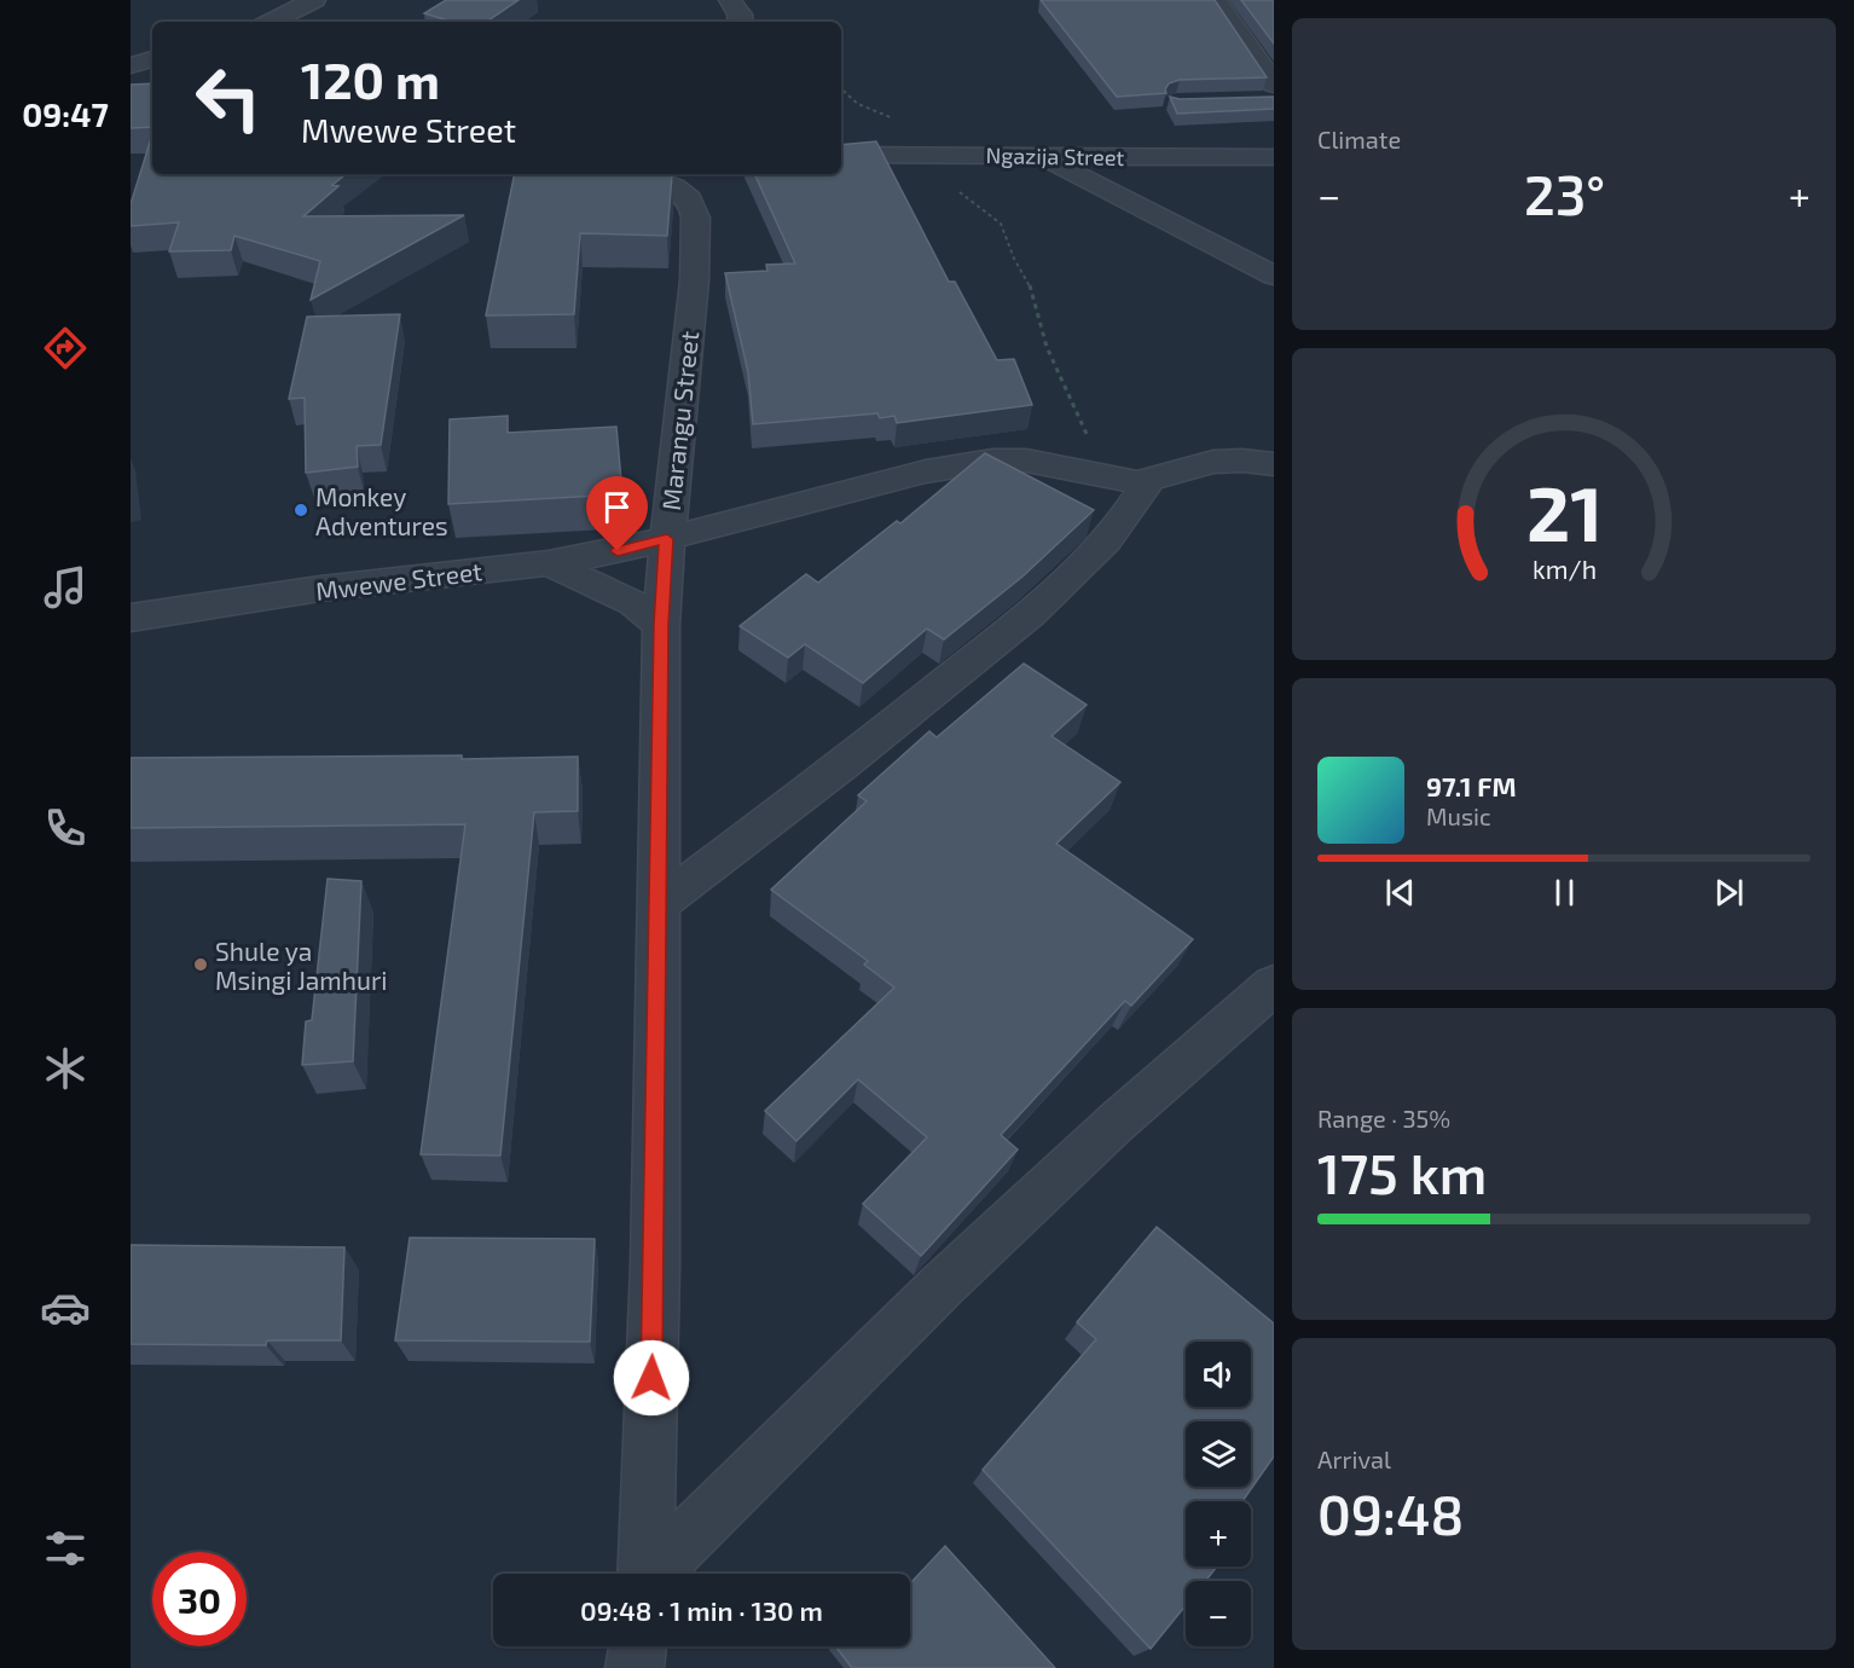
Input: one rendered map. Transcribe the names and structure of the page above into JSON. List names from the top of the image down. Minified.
{"streets":{"street":["Ngazija Street","Marangu Street","Mwewe Street"]},"crossings":[["Marangu Street","Mwewe Street"]],"places":["Monkey Adventures","Shule ya Msingi Jamhuri"],"page":{"tabs":"09:47","tile":["Climate",["Range · 35%","175 km"],["Arrival","09:48"]],"turn":["120 m","Mwewe Street"],"heat":["−","23°","+"],"song":["97.1 FM","Music"],"map_buttons":["+","−"],"limit":"30","trip":"09:48 · 1 min · 130 m","gauge":["21","km/h"]}}
